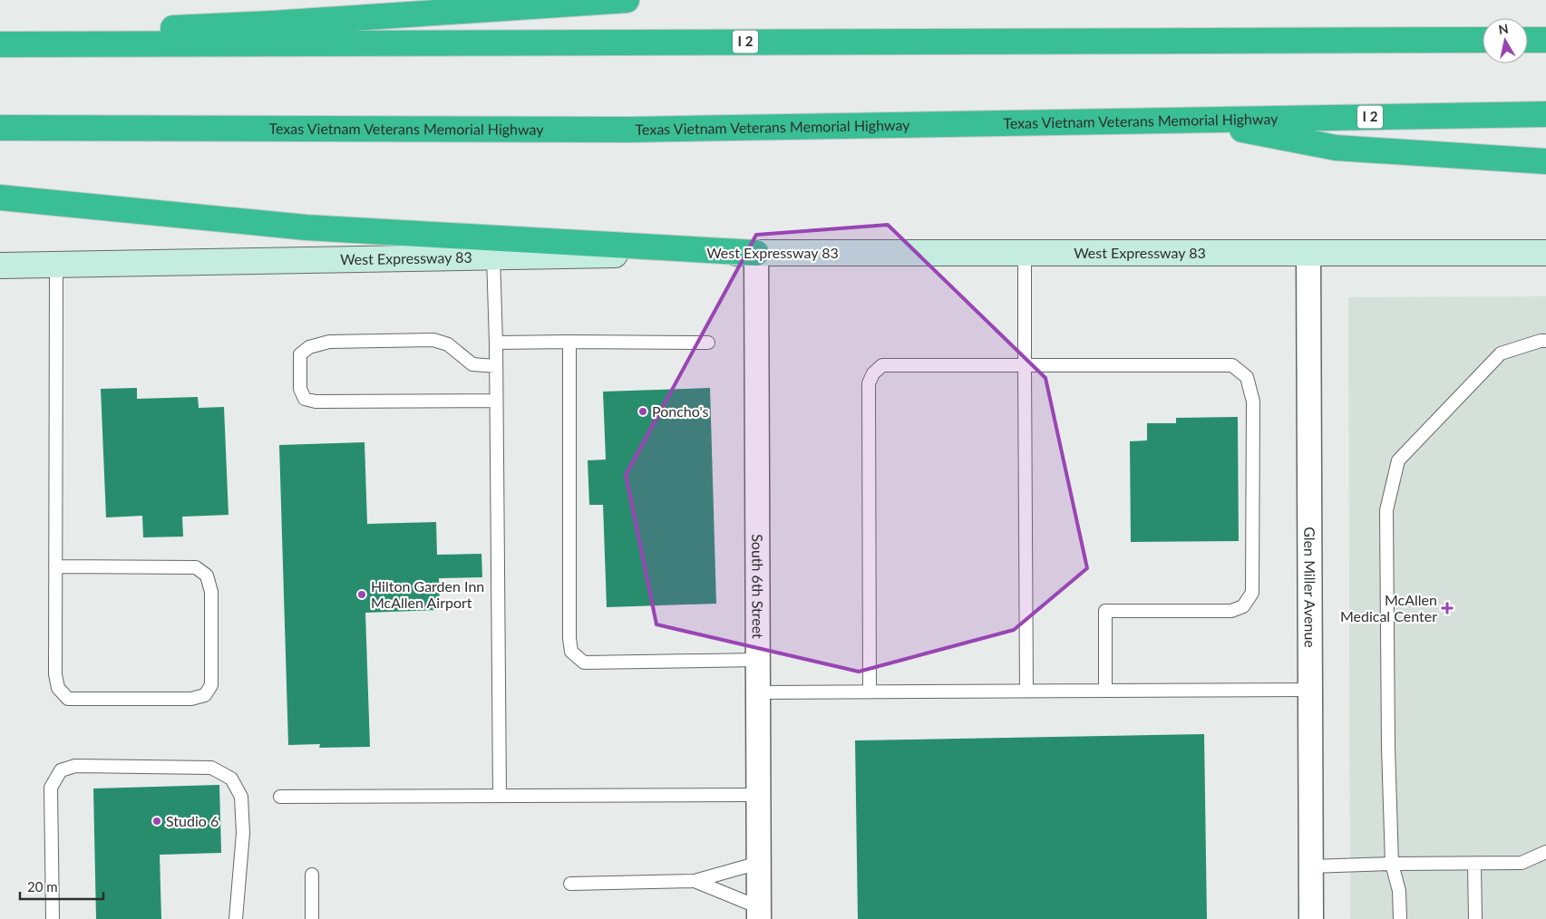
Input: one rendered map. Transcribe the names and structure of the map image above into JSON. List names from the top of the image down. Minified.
{"streets":{"highway":["I 2","Texas Vietnam Veterans Memorial Highway"],"main road":["West Expressway 83"],"street":["South 6th Street","Glen Miller Avenue"]},"crossings":[["West Expressway 83","South 6th Street"],["West Expressway 83","Glen Miller Avenue"]],"places":{"other":["Poncho's","Hilton Garden Inn McAllen Airport","Studio 6"],"health":["McAllen Medical Center"]},"scale_bar":"20 m","north":"top"}
